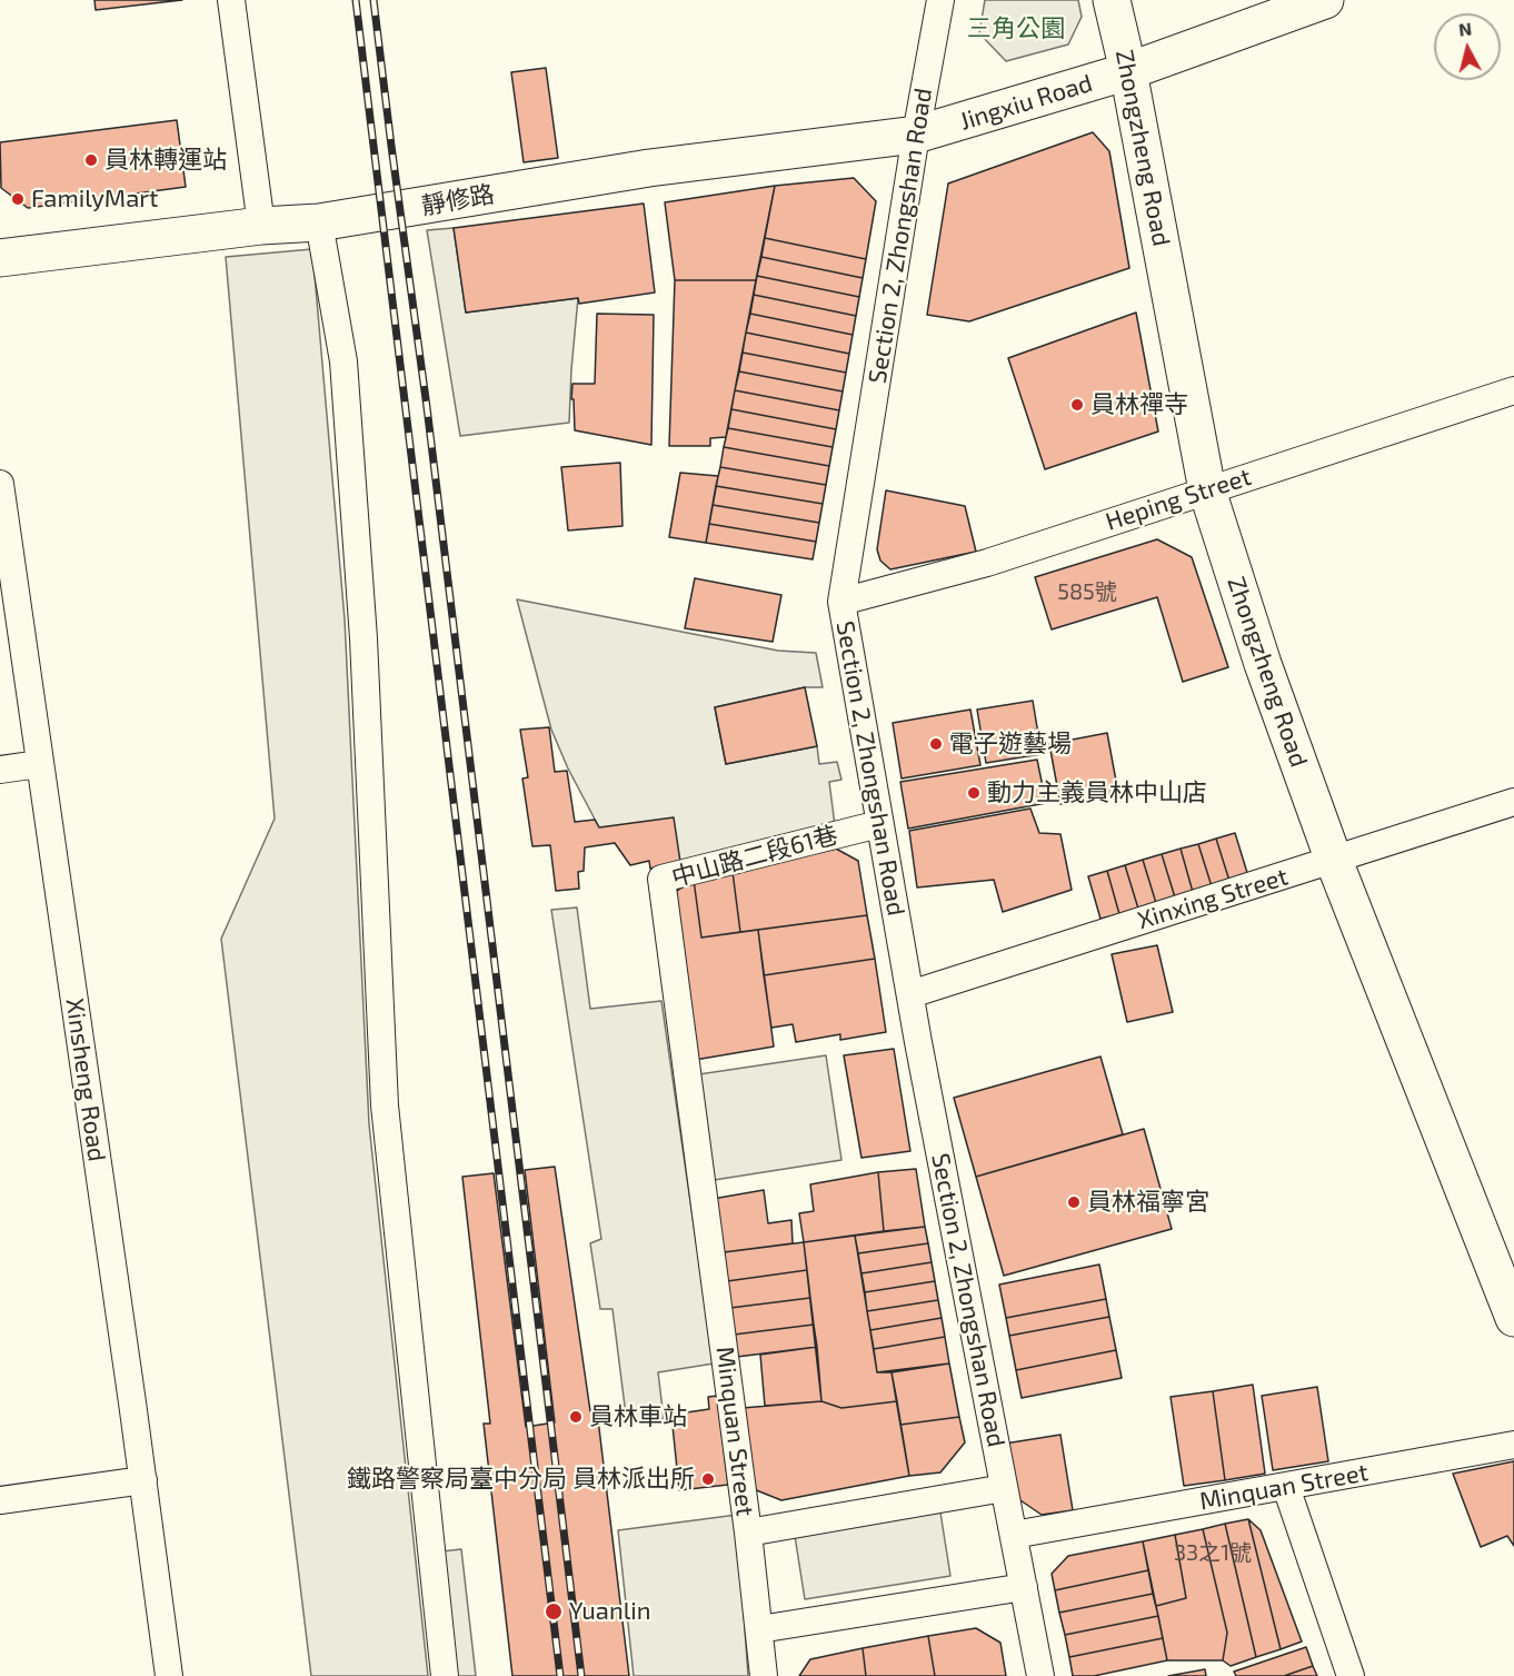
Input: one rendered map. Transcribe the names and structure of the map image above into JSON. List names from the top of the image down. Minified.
{"streets":{"street":["Jingxiu Road","Zhongzheng Road","靜修路","Section 2, Zhongshan Road","Heping Street","中山路二段61巷","Xinxing Street","Xinsheng Road","Minquan Street"]},"crossings":[["Jingxiu Road","Zhongzheng Road"],["Jingxiu Road","靜修路"],["Jingxiu Road","Section 2, Zhongshan Road"],["Zhongzheng Road","Heping Street"],["Zhongzheng Road","Xinxing Street"],["靜修路","Section 2, Zhongshan Road"],["Section 2, Zhongshan Road","Heping Street"],["Section 2, Zhongshan Road","中山路二段61巷"],["Section 2, Zhongshan Road","Xinxing Street"],["Section 2, Zhongshan Road","Minquan Street"],["中山路二段61巷","Minquan Street"]],"parks":["三角公園"],"places":["員林轉運站","FamilyMart","員林禪寺","電子遊藝場","動力主義員林中山店","員林福寧宮","員林車站","鐵路警察局臺中分局 員林派出所","Yuanlin"],"house_numbers":["585號","33之1號"],"north":"top"}
